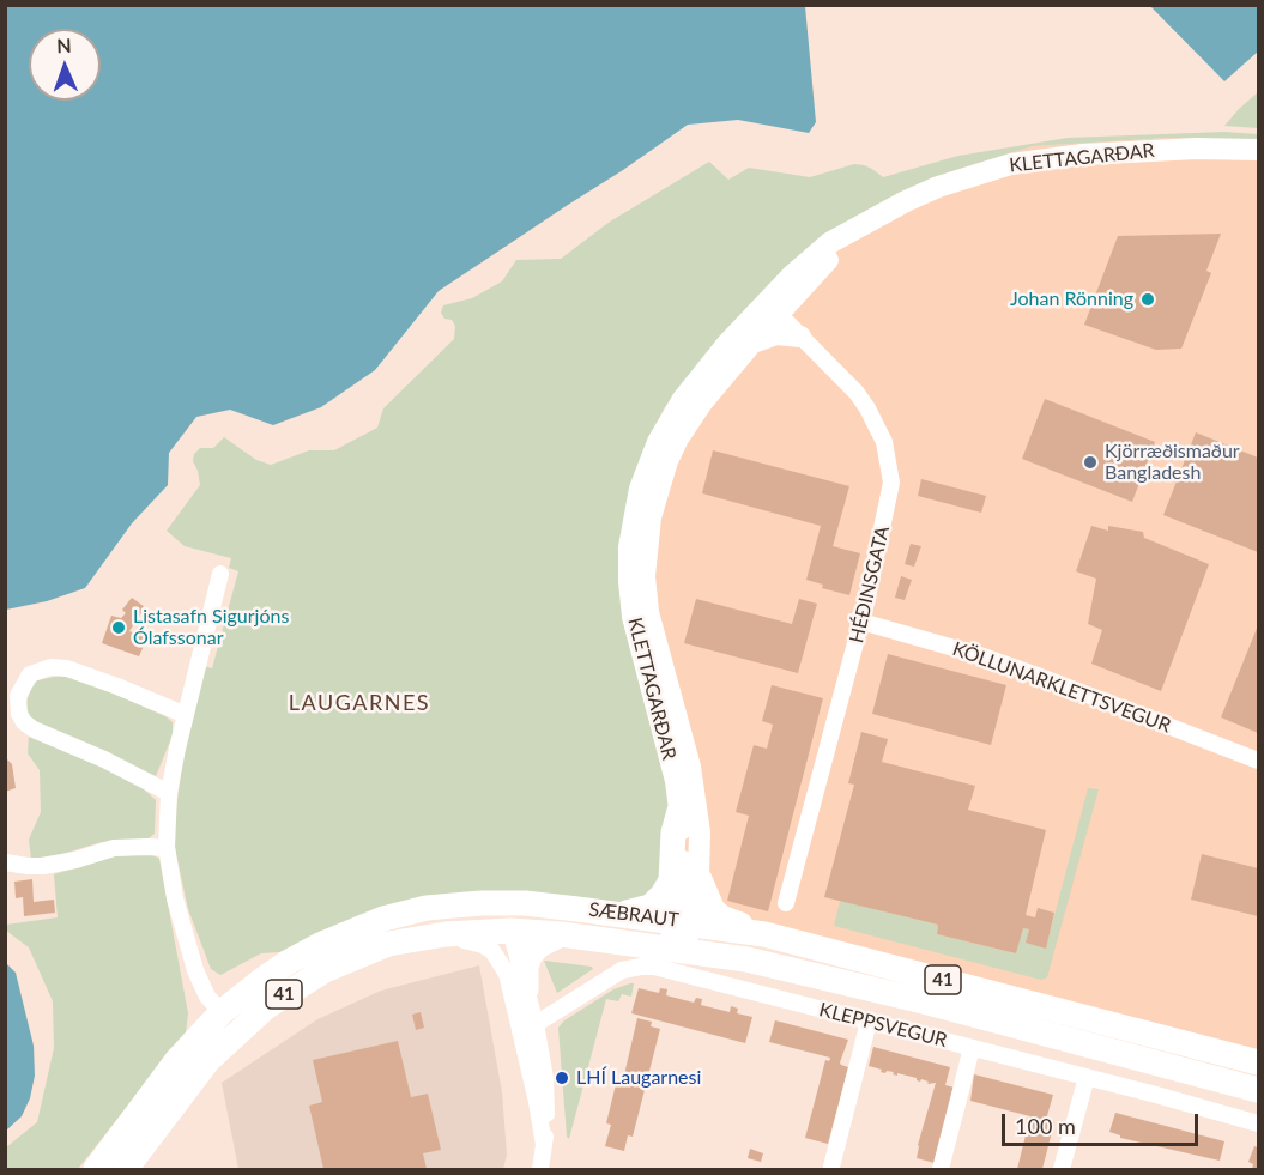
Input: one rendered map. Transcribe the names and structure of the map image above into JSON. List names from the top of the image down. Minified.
{"streets":{"main road":["KLETTAGARÐAR","SÆBRAUT","41"],"street":["HÉÐINSGATA","KÖLLUNARKLETTSVEGUR","KLEPPSVEGUR"]},"crossings":[["KLETTAGARÐAR","HÉÐINSGATA"],["KLETTAGARÐAR","SÆBRAUT"],["HÉÐINSGATA","KÖLLUNARKLETTSVEGUR"]],"districts":["LAUGARNES"],"places":["Johan Rönning","Kjörræðismaður Bangladesh","Listasafn Sigurjóns Ólafssonar","LHÍ Laugarnesi"],"scale_bar":"100 m","north":"top"}
